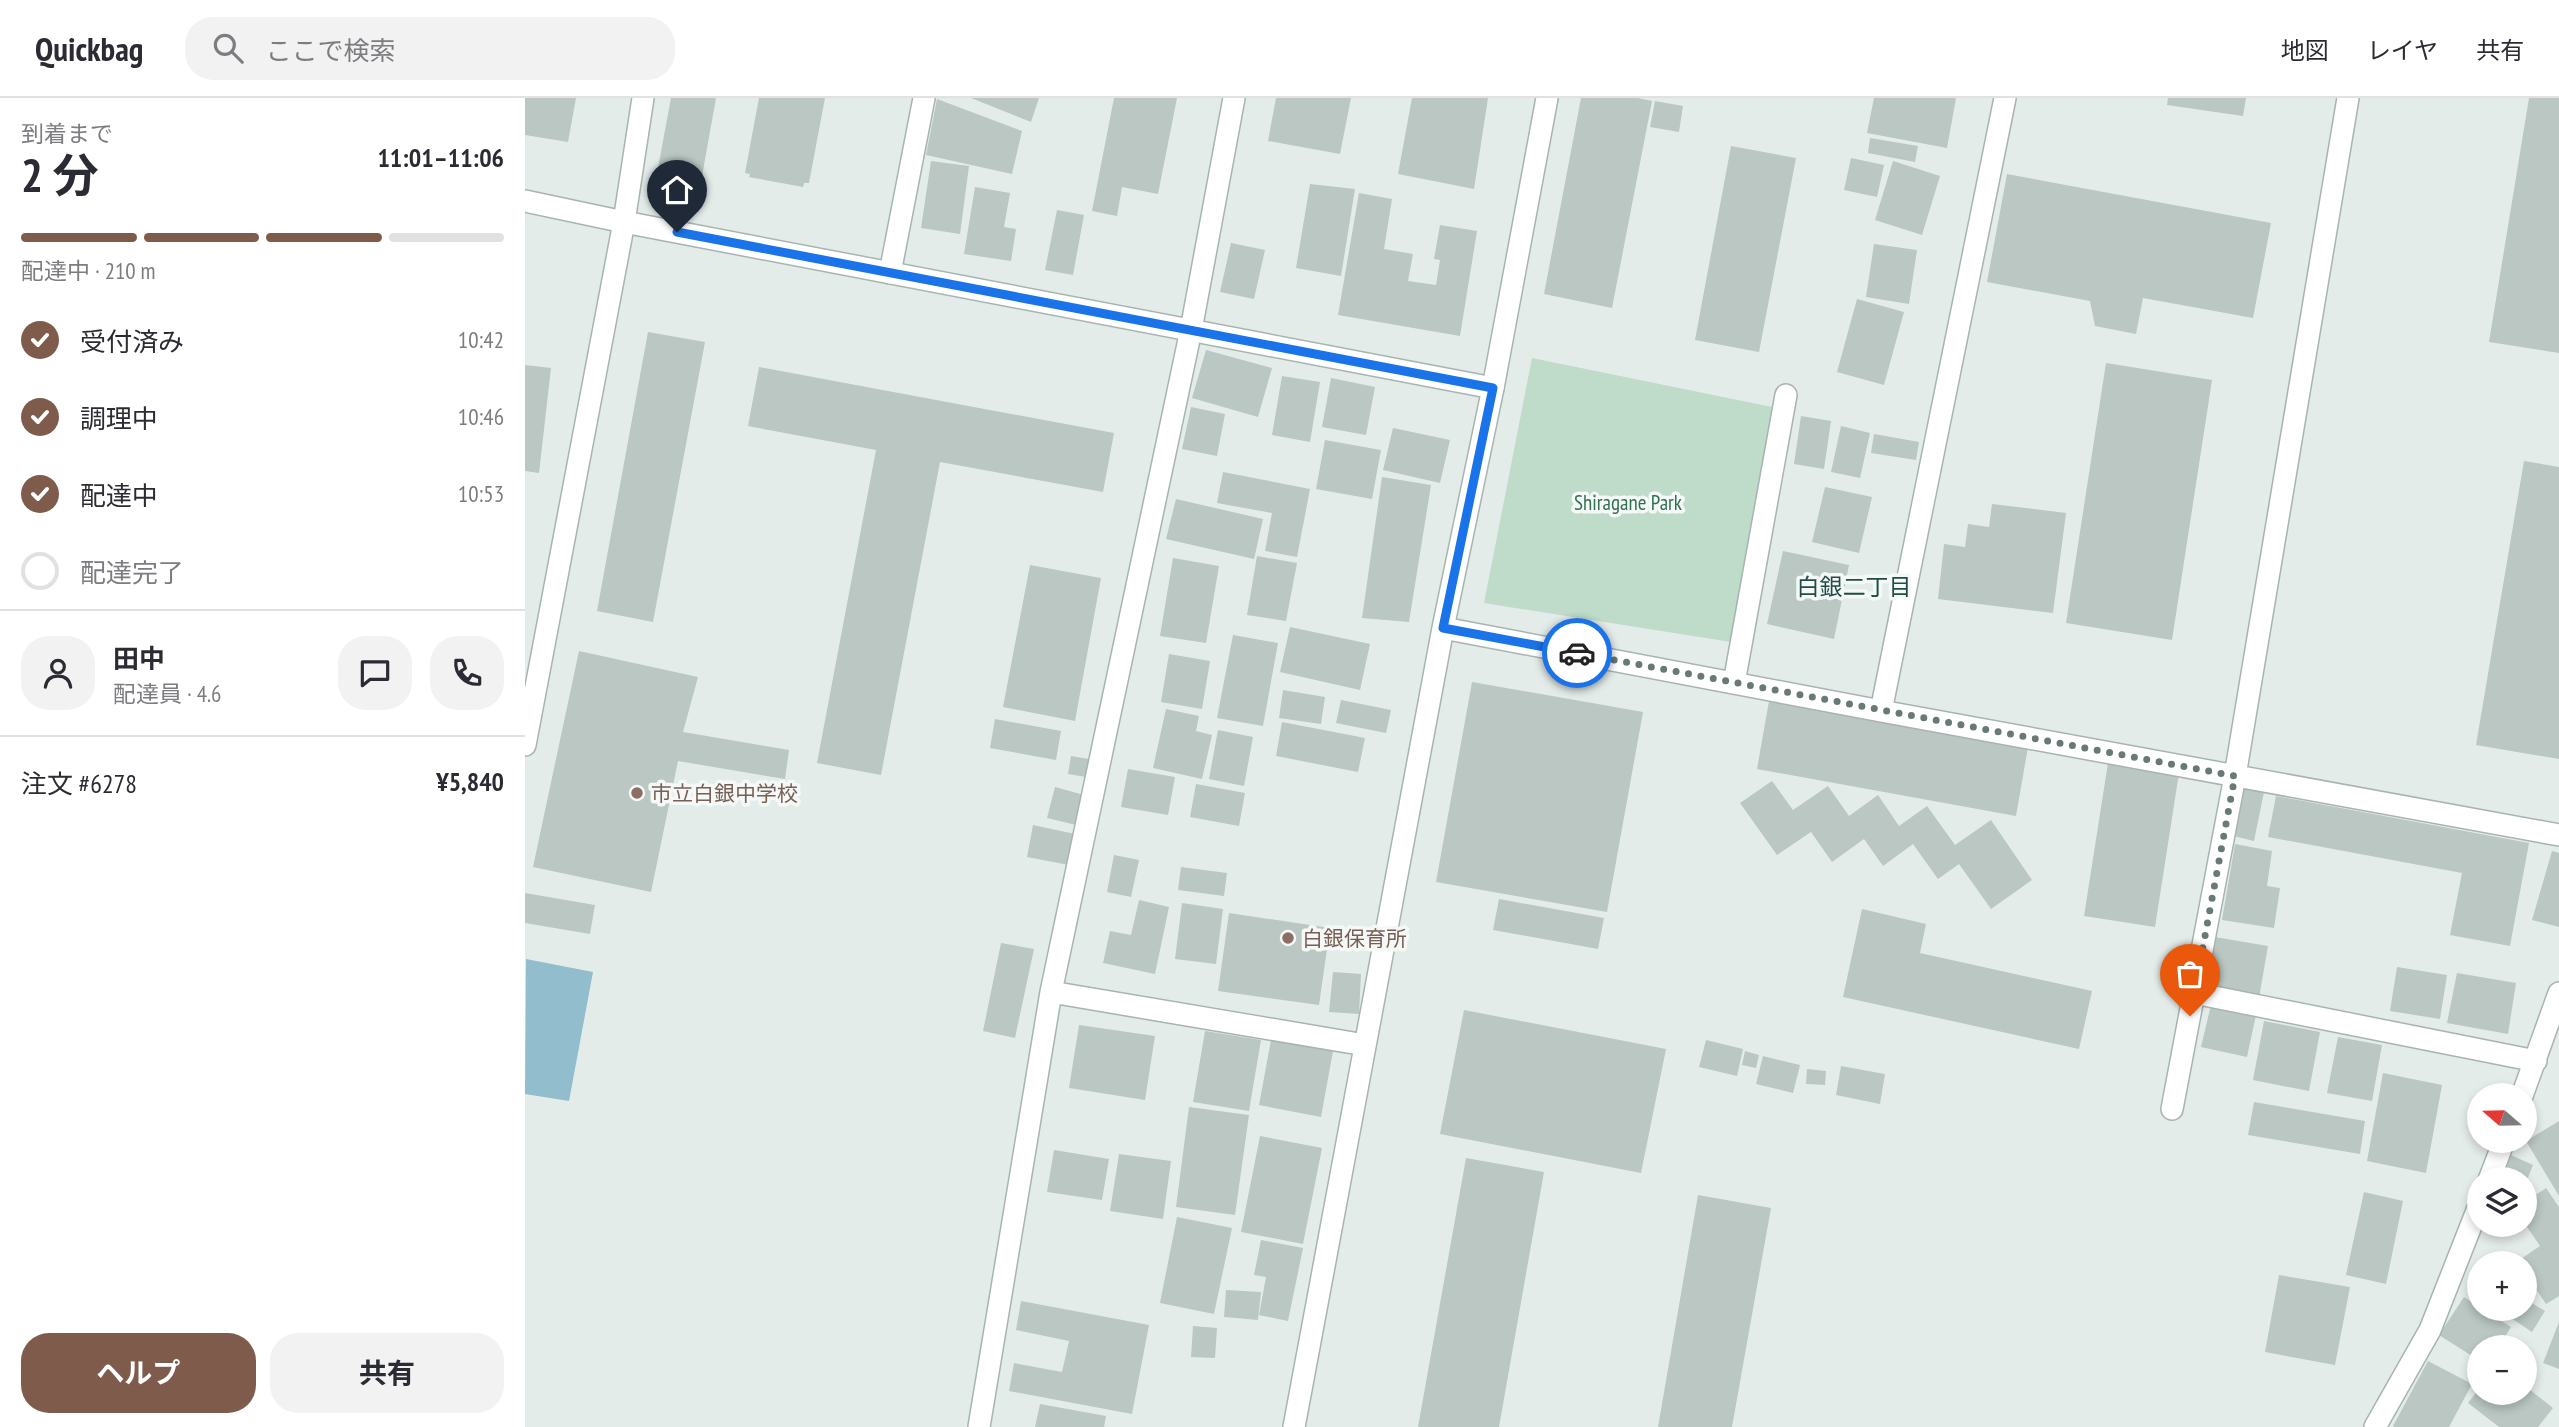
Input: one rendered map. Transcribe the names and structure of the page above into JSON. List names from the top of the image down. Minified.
{"districts":["白銀二丁目"],"parks":["Shiragane Park"],"places":["市立白銀中学校","白銀保育所"],"north":"left","page":{"header":"Quickbag","search":"ここで検索","nav":["地図","レイヤ","共有"],"heading":["2 分","到着まで","11:01–11:06"],"panel":["田中","配達員 · 4.6","注文 #6278","¥5,840"],"bar":"配達中 · 210 m","list":[["受付済み","10:42"],["調理中","10:46"],["配達中","10:53"],"配達完了"],"map_buttons":["+","−"],"buttons":["ヘルプ","共有"]}}
